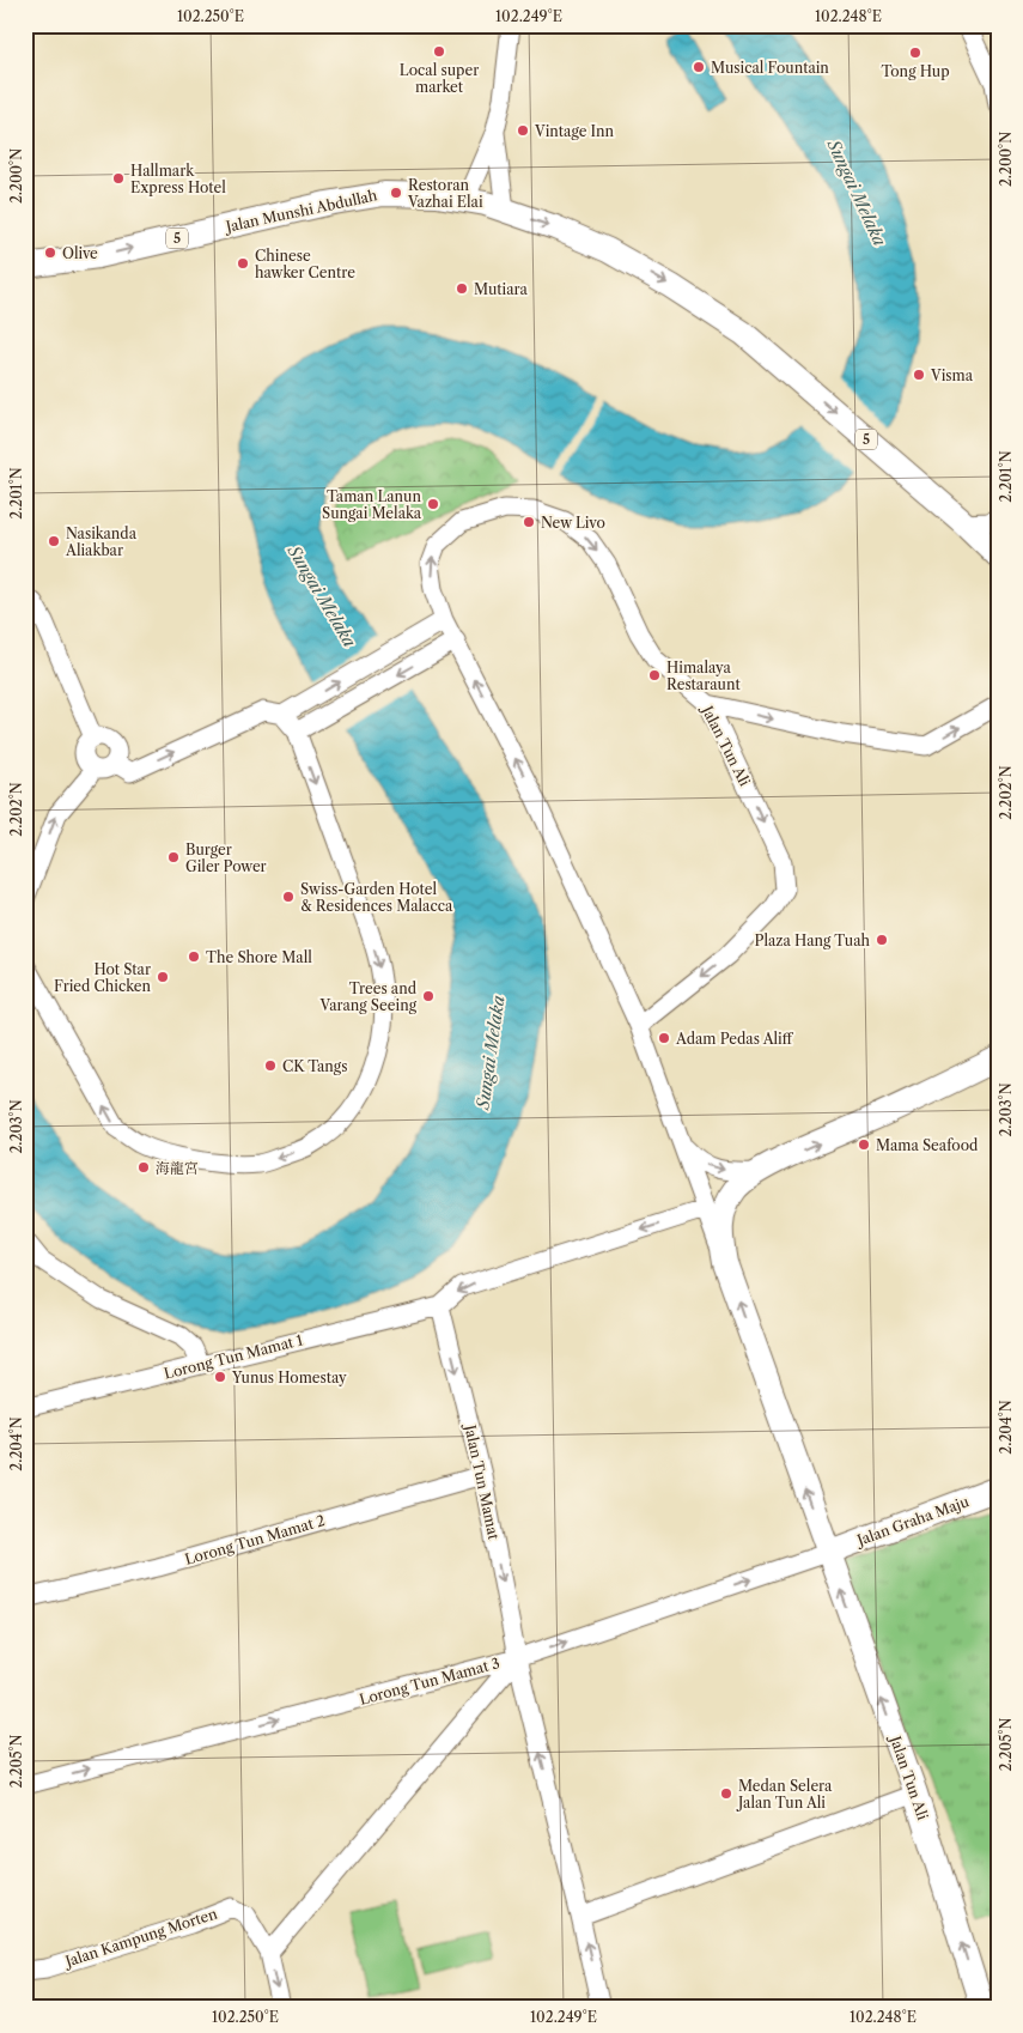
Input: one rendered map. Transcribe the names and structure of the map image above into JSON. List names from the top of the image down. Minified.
{"streets":{"main road":["Jalan Munshi Abdullah","5","Jalan Tun Ali","Jalan Graha Maju"],"street":["Lorong Tun Mamat 1","Jalan Tun Mamat","Lorong Tun Mamat 2","Lorong Tun Mamat 3","Jalan Kampung Morten"]},"crossings":[["Jalan Tun Ali","Jalan Graha Maju"],["Jalan Tun Ali","Lorong Tun Mamat 3"],["Lorong Tun Mamat 1","Jalan Tun Mamat"],["Jalan Tun Mamat","Lorong Tun Mamat 2"],["Jalan Tun Mamat","Lorong Tun Mamat 3"],["Jalan Graha Maju","Lorong Tun Mamat 3"]],"one_way":["Jalan Munshi Abdullah","Lorong Tun Mamat 3"],"water":["Sungai Melaka"],"places":["Local super market","Tong Hup","Musical Fountain","Vintage Inn","Hallmark Express Hotel","Restoran Vazhai Elai","Olive","Chinese hawker Centre","Mutiara","Visma","Taman Lanun Sungai Melaka","New Livo","Nasikanda Aliakbar","Himalaya Restaraunt","Burger Giler Power","Swiss-Garden Hotel & Residences Malacca","Plaza Hang Tuah","The Shore Mall","Hot Star Fried Chicken","Trees and Varang Seeing","Adam Pedas Aliff","CK Tangs","Mama Seafood","海龍宮","Yunus Homestay","Medan Selera Jalan Tun Ali"],"coordinates":["102.250°E","102.249°E","102.248°E","2.200°N","2.201°N","2.202°N","2.203°N","2.204°N","2.205°N"]}
